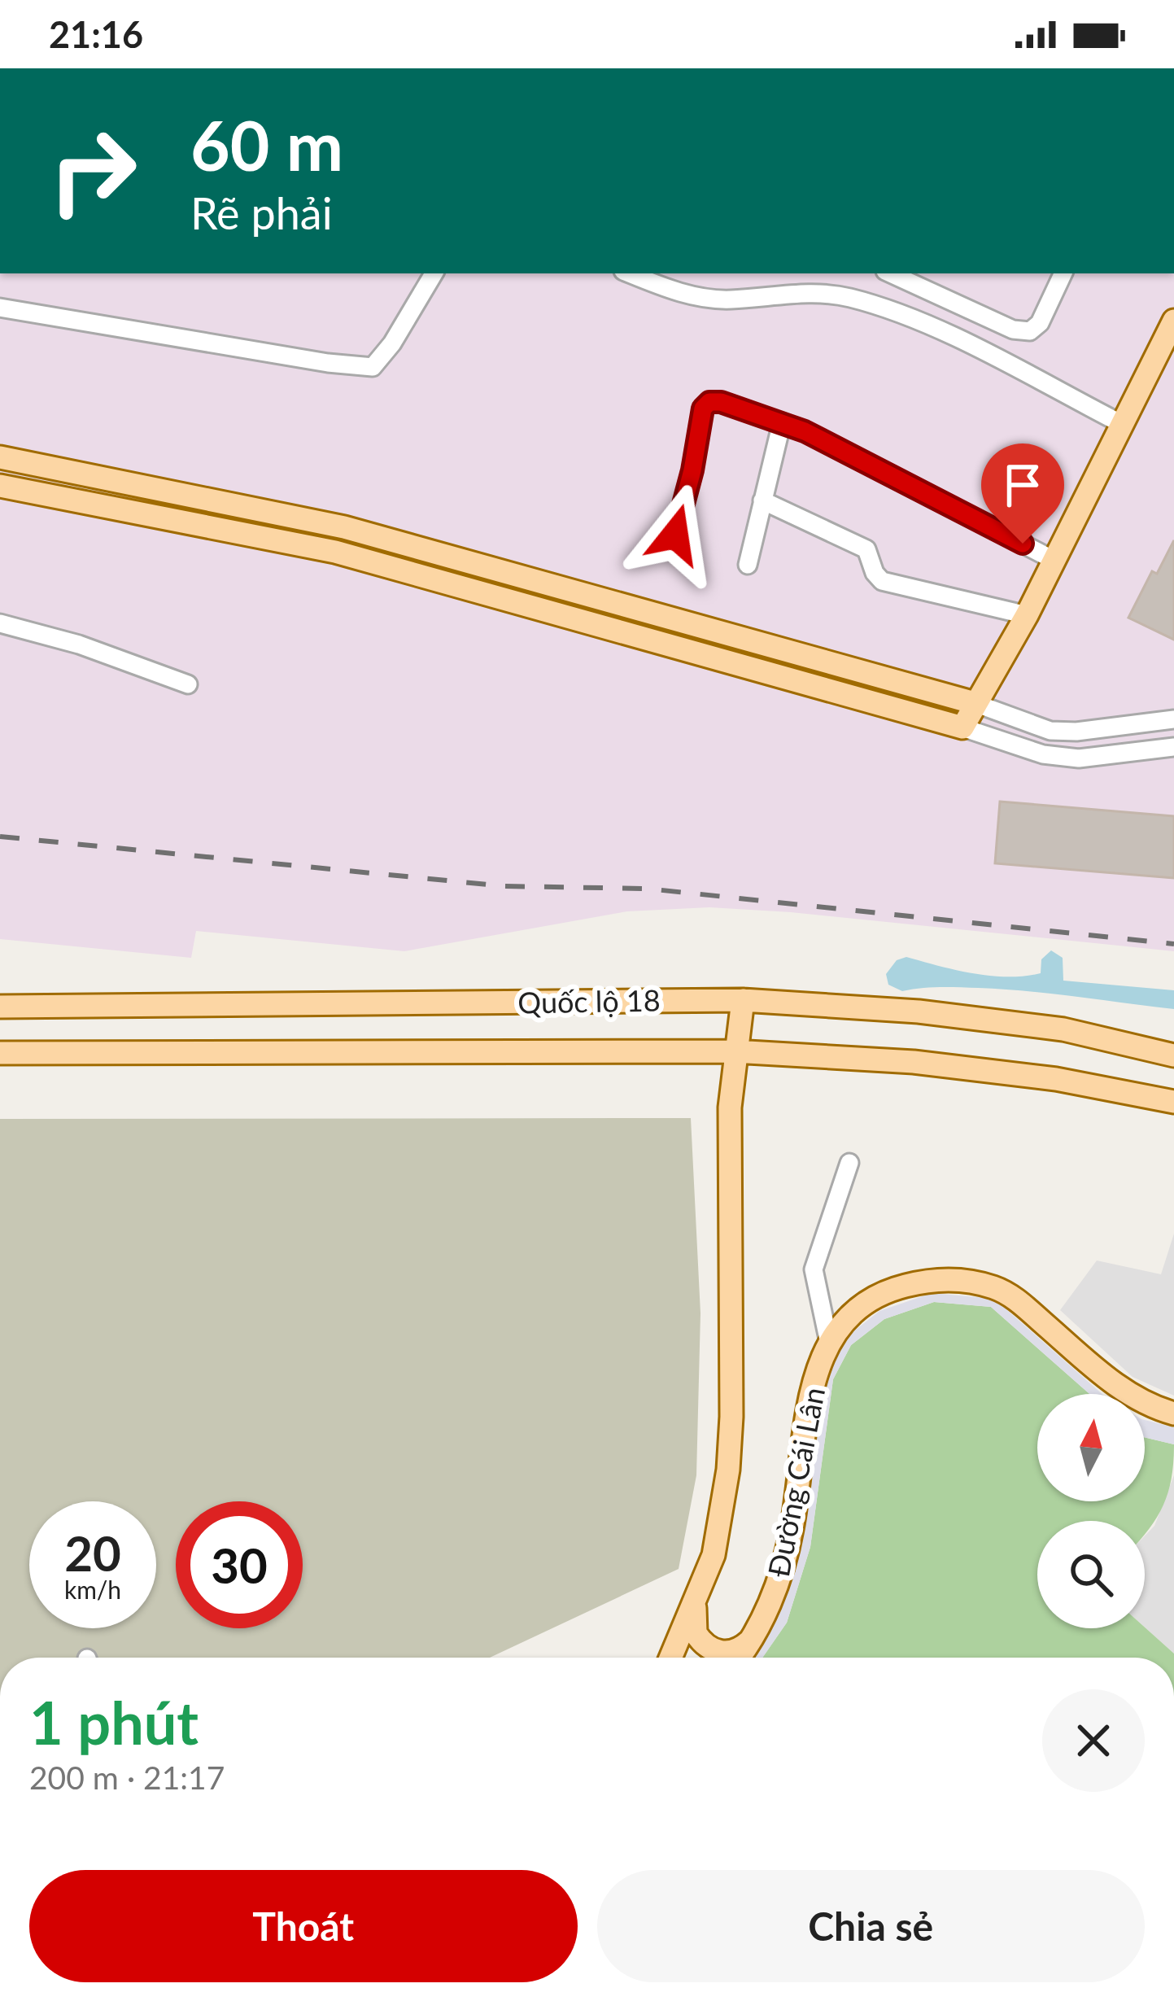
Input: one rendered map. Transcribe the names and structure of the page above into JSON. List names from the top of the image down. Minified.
{"streets":{"main road":["Quốc lộ 18","Đường Cái Lân"]},"north":"top","page":{"status":"21:16","turn":["60 m","Rẽ phải"],"speed":"20 km/h","limit":"30","heading":["1 phút","200 m · 21:17"],"buttons":["Thoát","Chia sẻ"]}}
